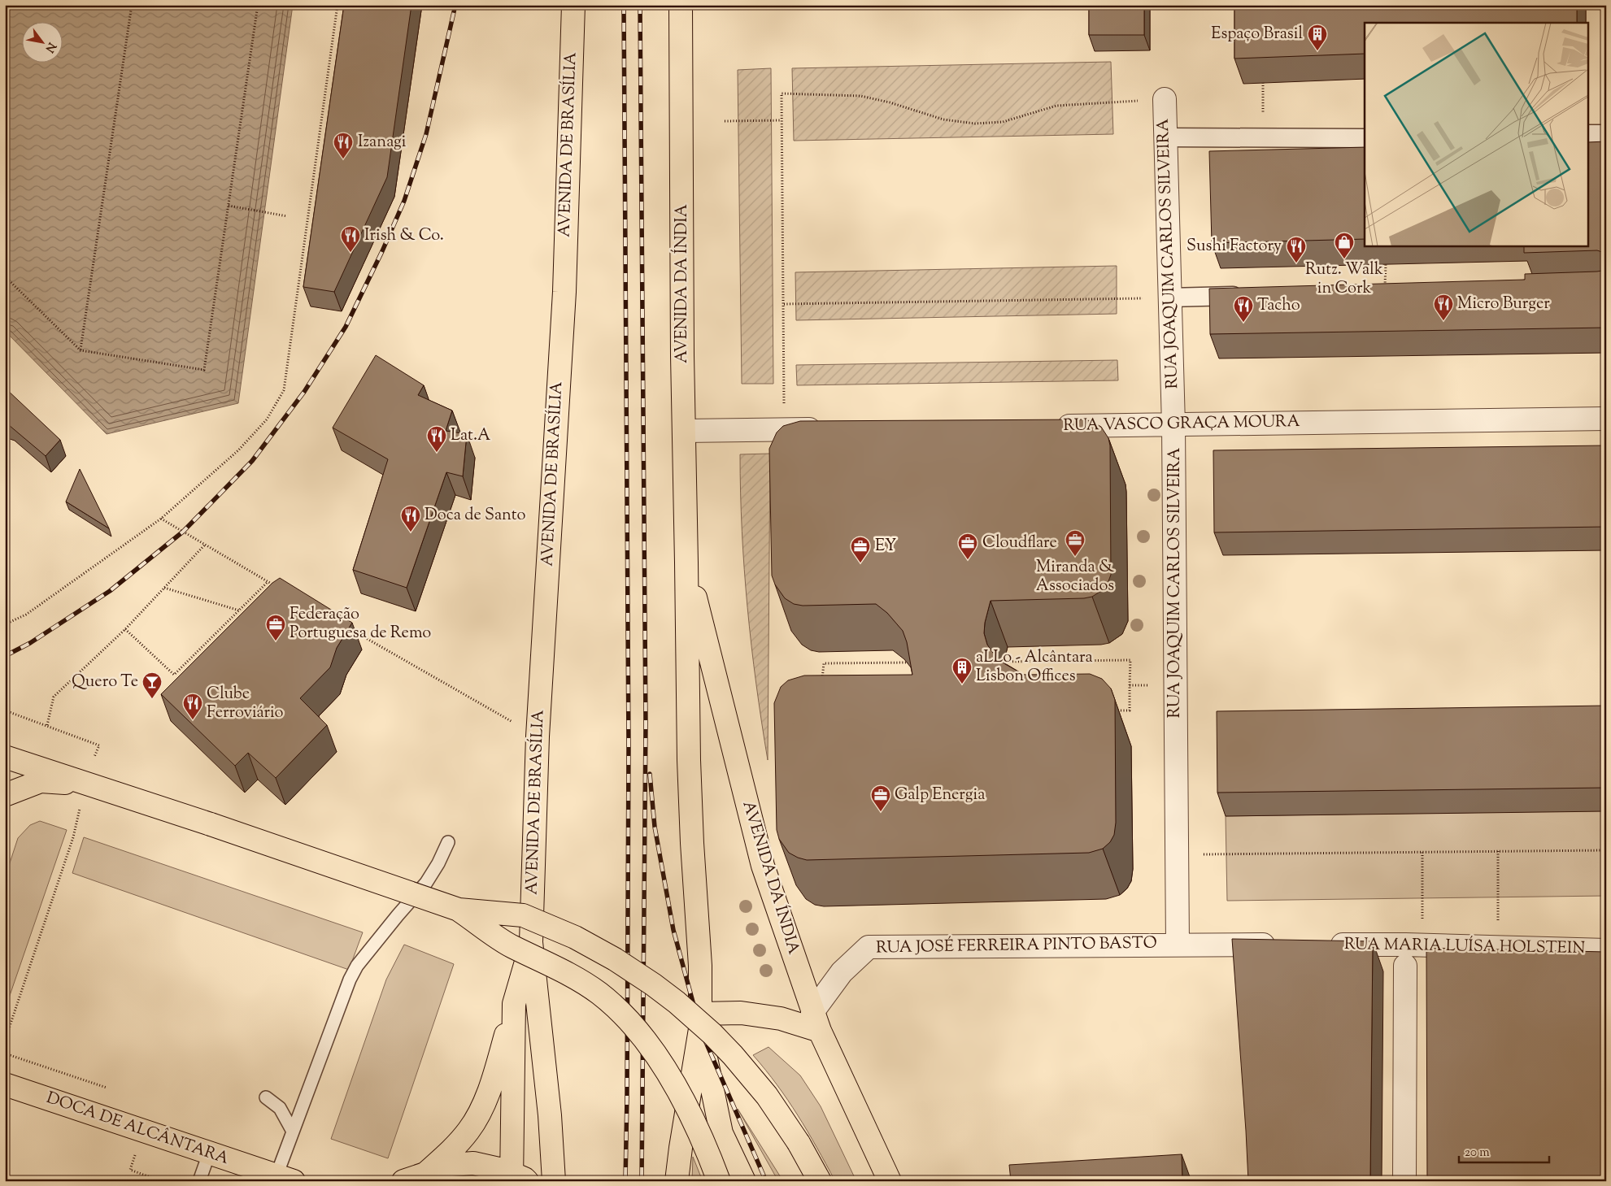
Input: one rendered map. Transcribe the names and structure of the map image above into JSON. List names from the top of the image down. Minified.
{"streets":{"main road":["AVENIDA DE BRASÍLIA","AVENIDA DA ÍNDIA","DOCA DE ALCÂNTARA"],"street":["RUA JOAQUIM CARLOS SILVEIRA","RUA VASCO GRAÇA MOURA","RUA JOSÉ FERREIRA PINTO BASTO","RUA MARIA LUÍSA HOLSTEIN"]},"crossings":[["RUA JOAQUIM CARLOS SILVEIRA","RUA VASCO GRAÇA MOURA"],["RUA JOAQUIM CARLOS SILVEIRA","RUA JOSÉ FERREIRA PINTO BASTO"],["AVENIDA DA ÍNDIA","RUA JOSÉ FERREIRA PINTO BASTO"]],"places":{"building":["Espaço Brasil","aLLo - Alcântara Lisbon Offices"],"restaurant":["Izanagi","Irish & Co.","Sushi Factory","Micro Burger","Tacho","Lat.A","Doca de Santo","Clube Ferroviário"],"shop":["Rutz. Walk in Cork"],"office":["Miranda & Associados","Cloudflare","EY","Federação Portuguesa de Remo","Galp Energia"],"bar":["Quero Te"]},"scale_bar":"20 m","north":"bottom right"}
